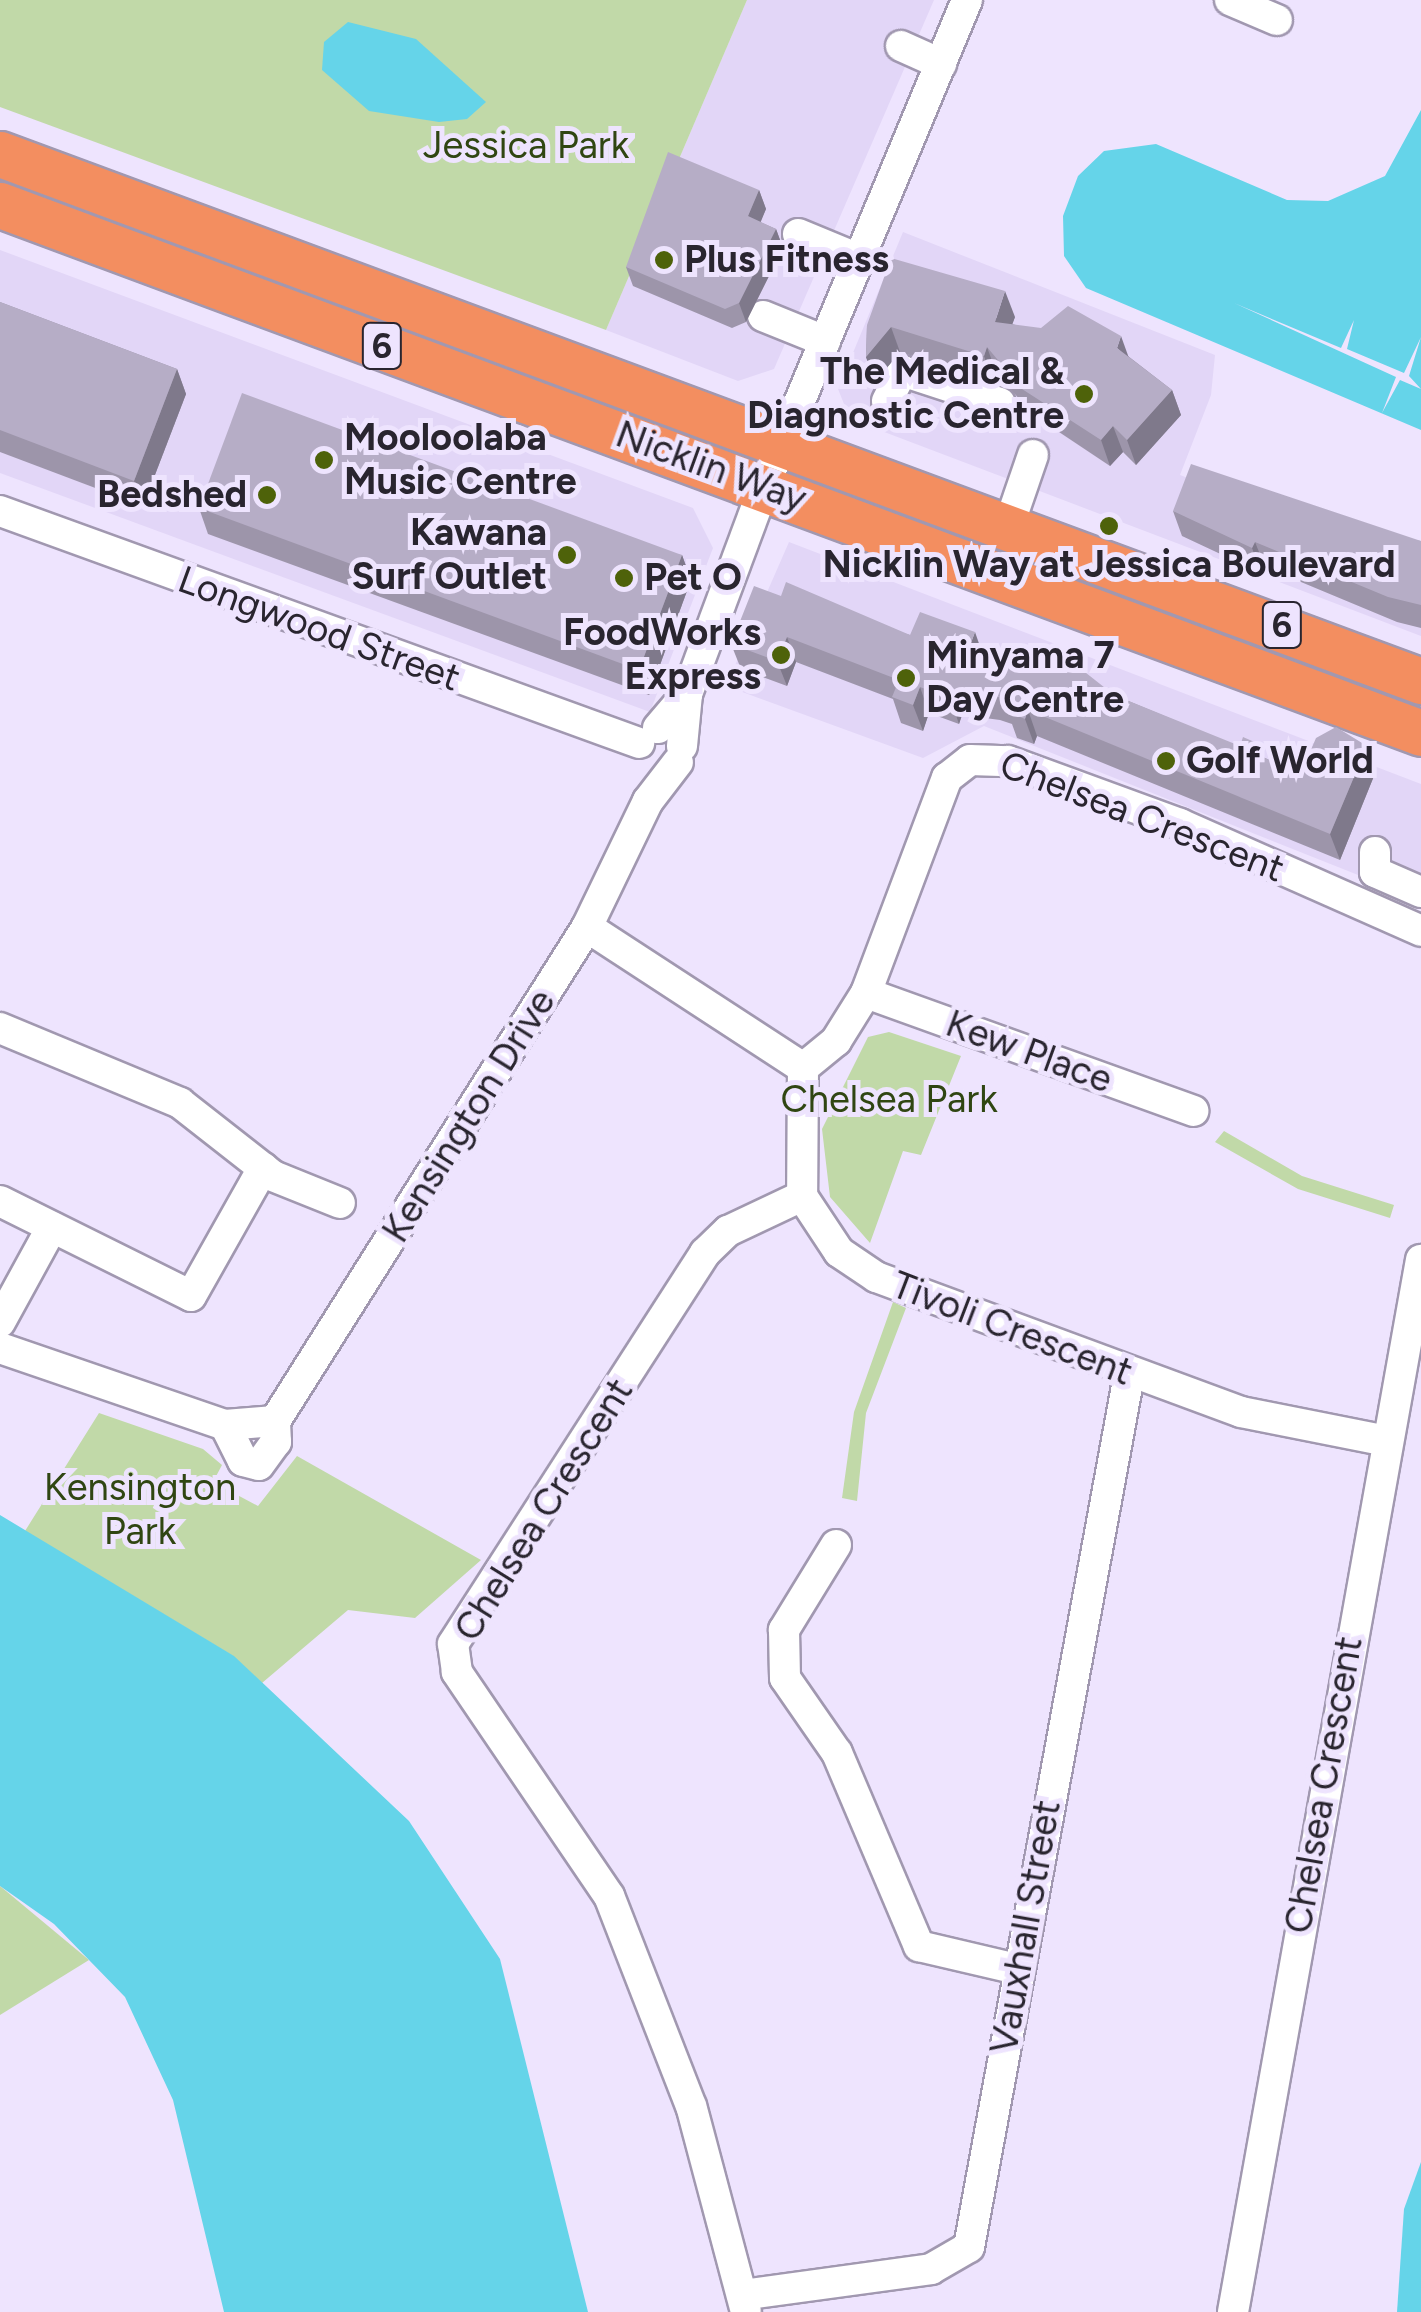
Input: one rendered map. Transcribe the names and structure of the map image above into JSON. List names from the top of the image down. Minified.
{"streets":{"highway":["6","Nicklin Way"],"street":["Longwood Street","Chelsea Crescent","Kew Place","Kensington Drive","Tivoli Crescent","Vauxhall Street"]},"crossings":[["Nicklin Way","Kensington Drive"],["Longwood Street","Kensington Drive"],["Chelsea Crescent","Kew Place"],["Chelsea Crescent","Tivoli Crescent"],["Chelsea Crescent","Vauxhall Street"],["Tivoli Crescent","Vauxhall Street"]],"parks":["Jessica Park","Chelsea Park","Kensington Park"],"places":["Plus Fitness","The Medical & Diagnostic Centre","Mooloolaba Music Centre","Bedshed","Nicklin Way at Jessica Boulevard","Kawana Surf Outlet","Pet O","FoodWorks Express","Minyama 7 Day Centre","Golf World"]}
